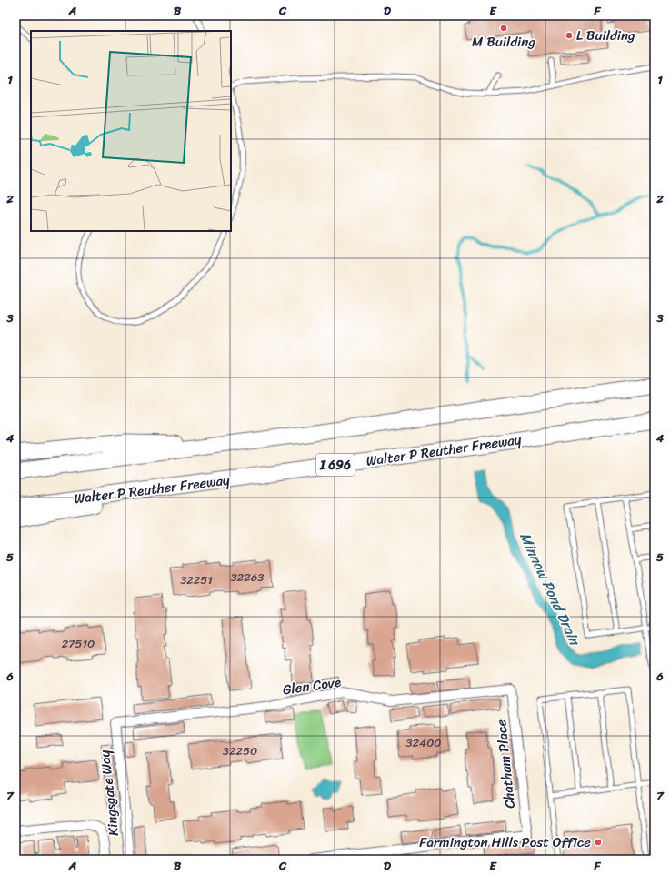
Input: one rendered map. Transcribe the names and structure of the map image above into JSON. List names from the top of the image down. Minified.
{"streets":{"highway":["Walter P Reuther Freeway","I 696"],"street":["Glen Cove","Chatham Place","Kingsgate Way"]},"crossings":[["Glen Cove","Chatham Place"],["Glen Cove","Kingsgate Way"]],"water":["Minnow Pond Drain"],"places":["M Building","L Building","Farmington Hills Post Office"],"house_numbers":["32263","32251","27510","32400","32250"],"grid":{"columns":["A","B","C","D","E","F"],"rows":["1","2","3","4","5","6","7"]}}
